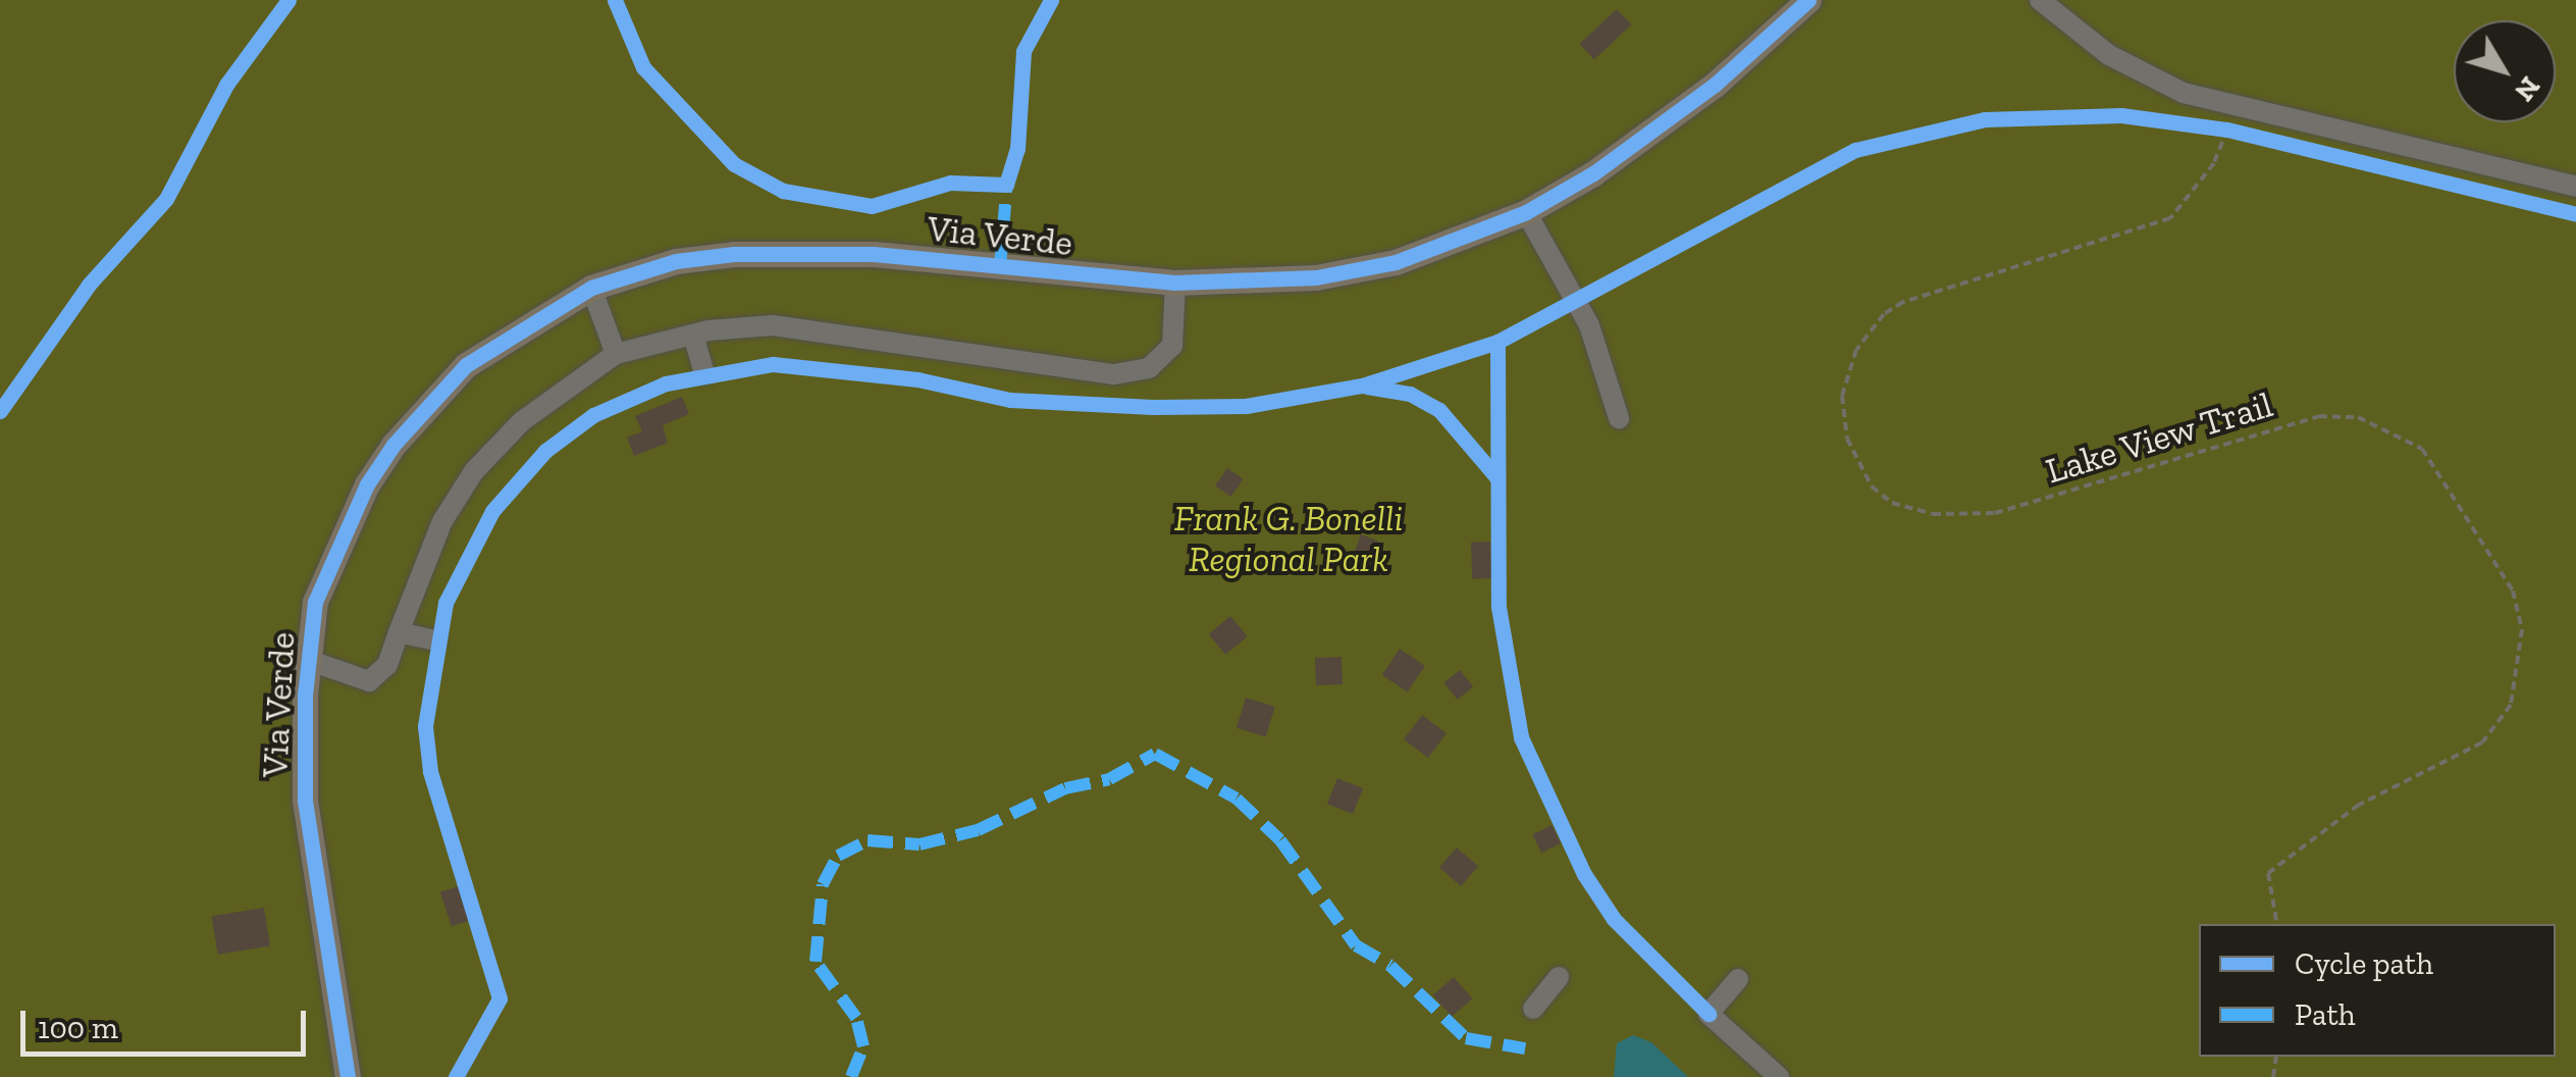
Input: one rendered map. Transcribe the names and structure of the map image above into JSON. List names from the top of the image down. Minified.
{"streets":{"main road":["Via Verde"],"path":["Lake View Trail"]},"parks":["Frank G. Bonelli Regional Park"],"legend":["Cycle path","Path"],"scale_bar":"100 m","north":"bottom right"}
